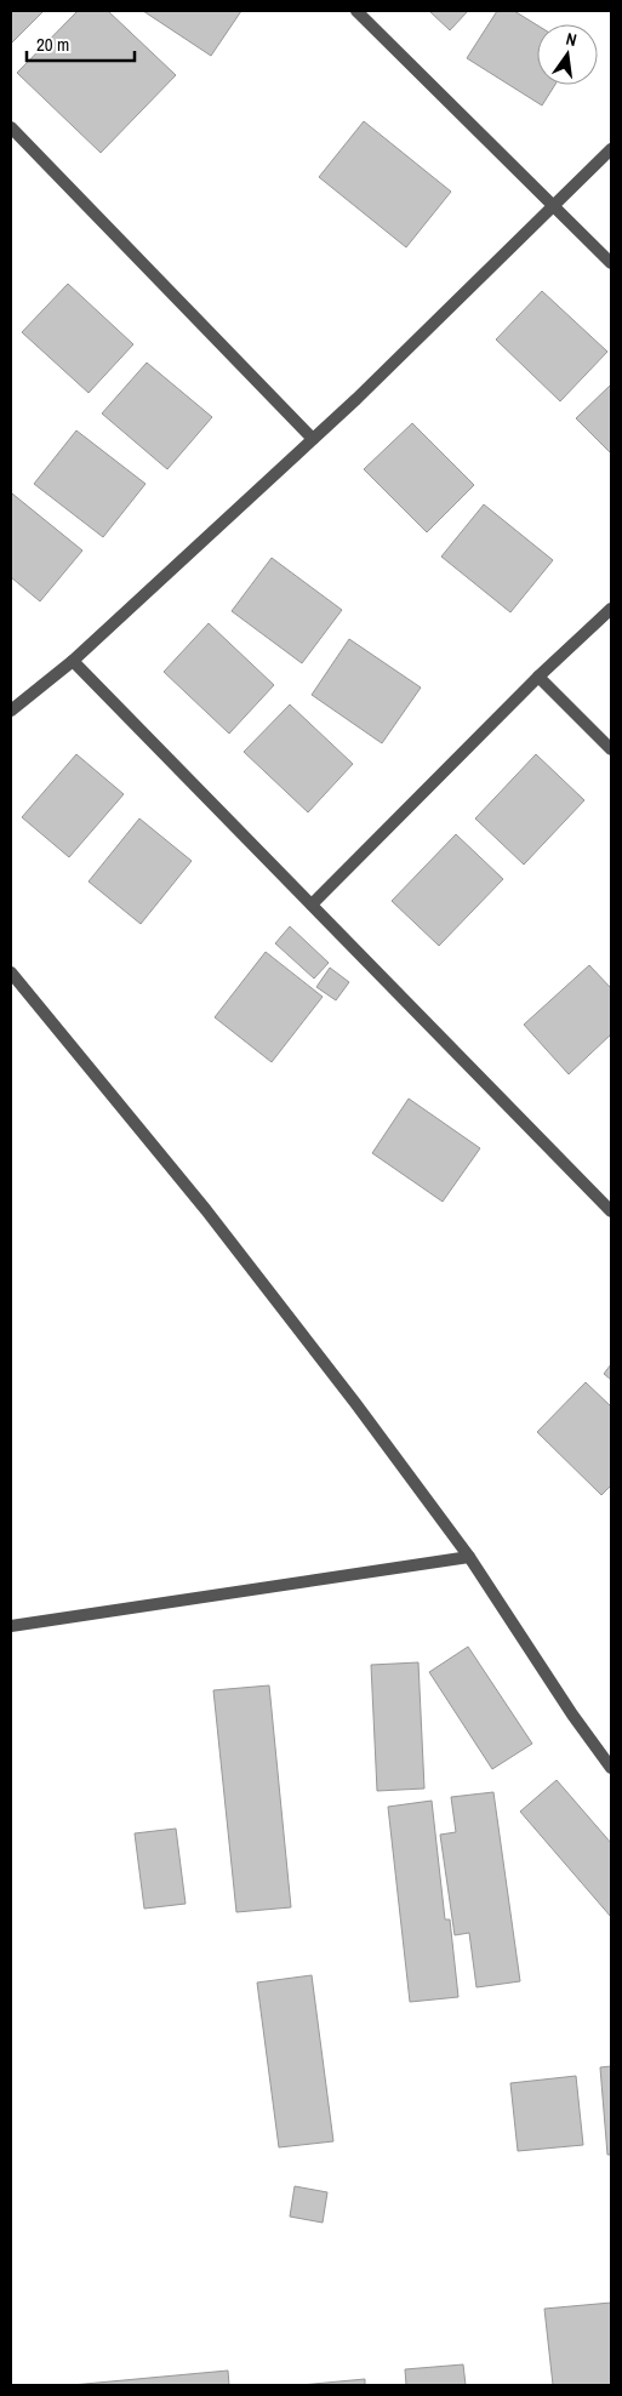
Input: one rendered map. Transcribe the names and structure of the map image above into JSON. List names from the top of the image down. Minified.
{"scale_bar":"20 m","north":"top"}
